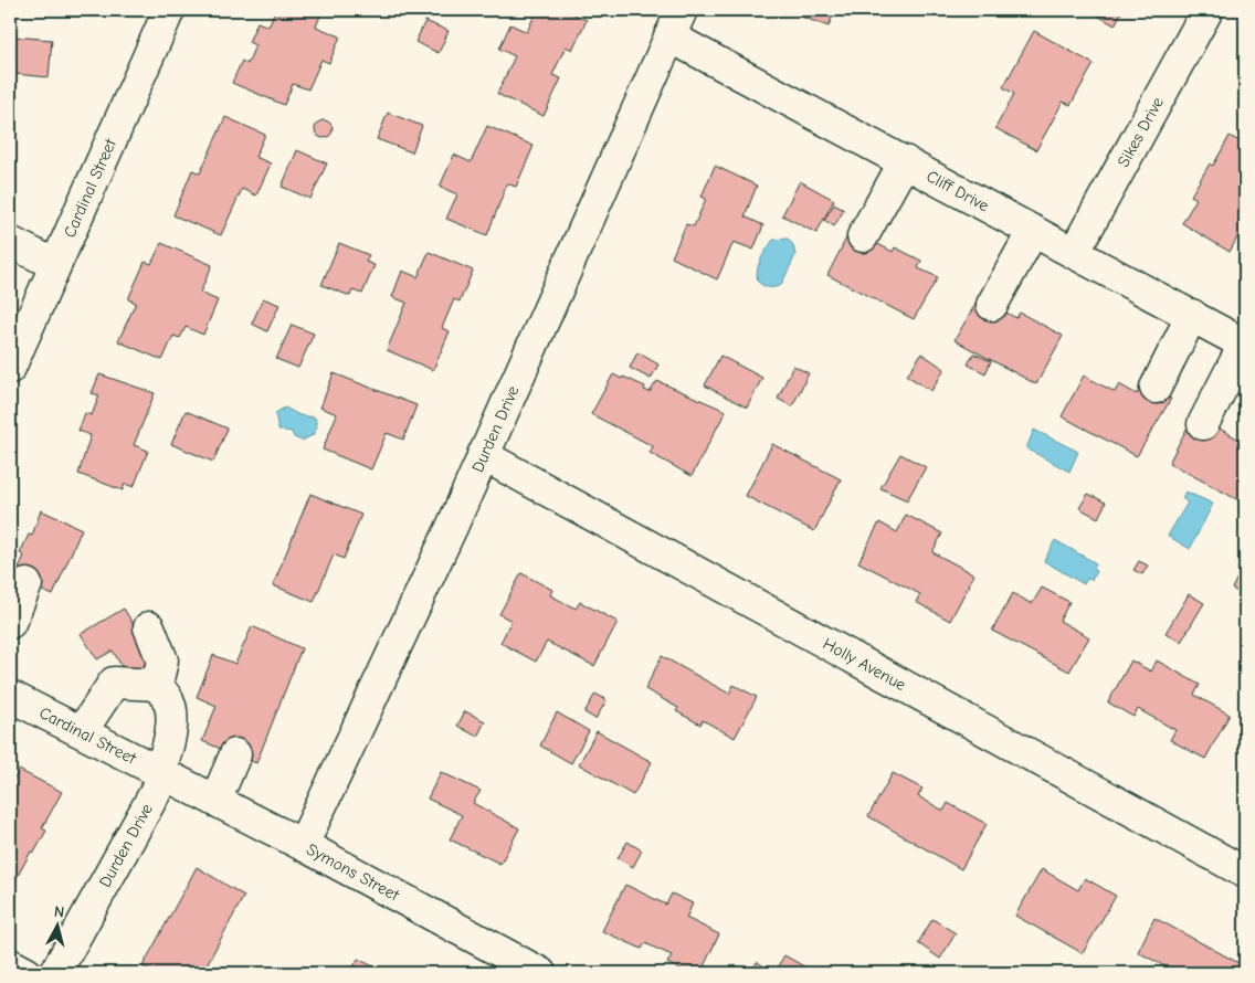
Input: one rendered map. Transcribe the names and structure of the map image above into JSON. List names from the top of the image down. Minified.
{"streets":{"street":["Sikes Drive","Cardinal Street","Cliff Drive","Durden Drive","Holly Avenue","Symons Street"]},"crossings":[["Sikes Drive","Cliff Drive"],["Cardinal Street","Durden Drive"],["Cardinal Street","Symons Street"],["Cliff Drive","Durden Drive"],["Durden Drive","Holly Avenue"],["Durden Drive","Symons Street"]],"north":"top"}
